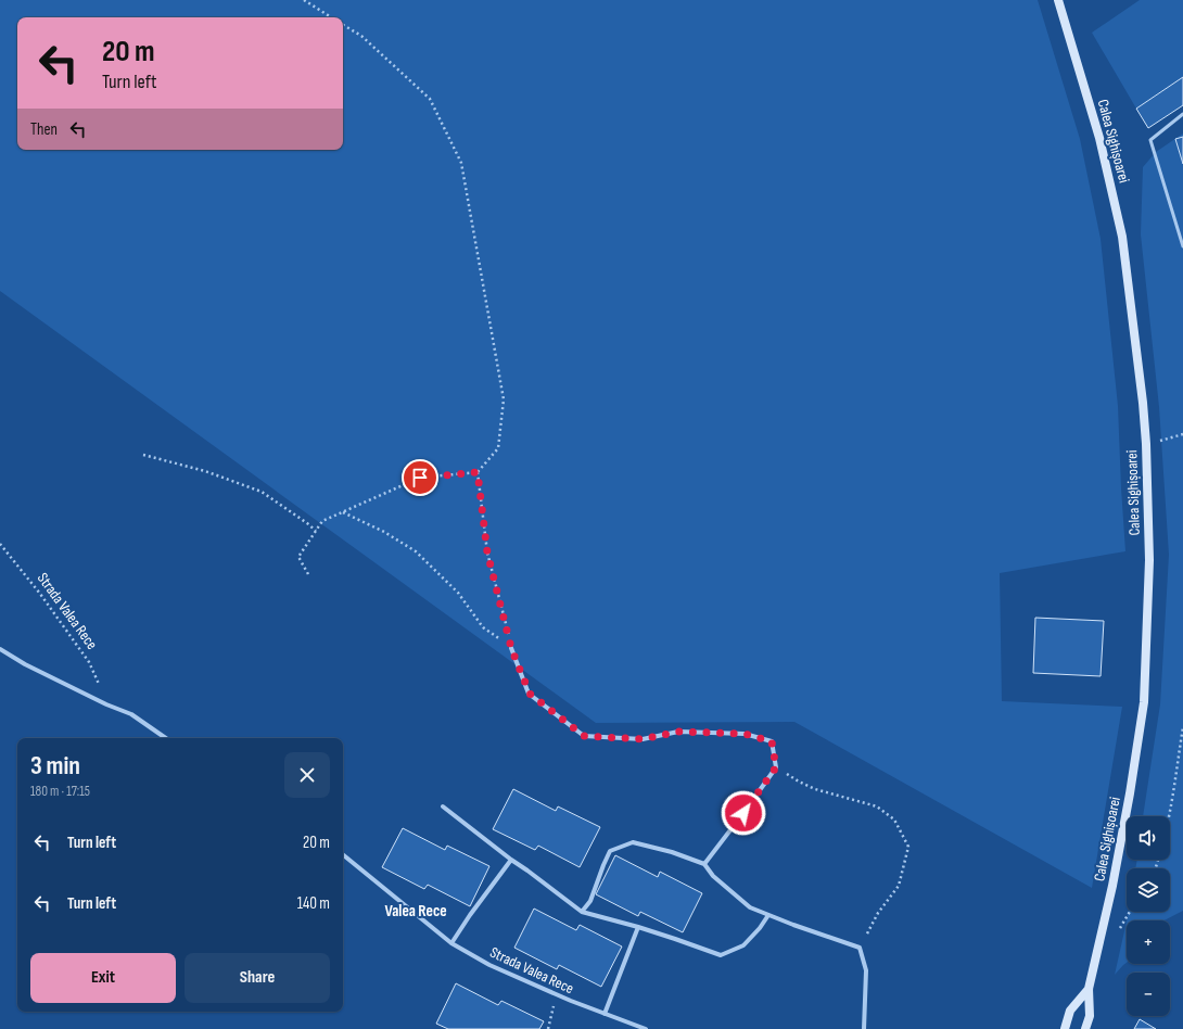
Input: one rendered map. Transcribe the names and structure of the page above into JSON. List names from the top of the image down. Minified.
{"streets":{"main road":["Calea Sighișoarei"],"street":["Strada Valea Rece"]},"districts":["Valea Rece"],"page":{"turn":["20 m","Turn left"],"then":"Then","heading":["3 min","180 m · 17:15"],"list":[{"name":"Turn left","value":"20 m"},{"name":"Turn left","value":"140 m"}],"map_buttons":["+","−"],"buttons":["Exit","Share"]}}
